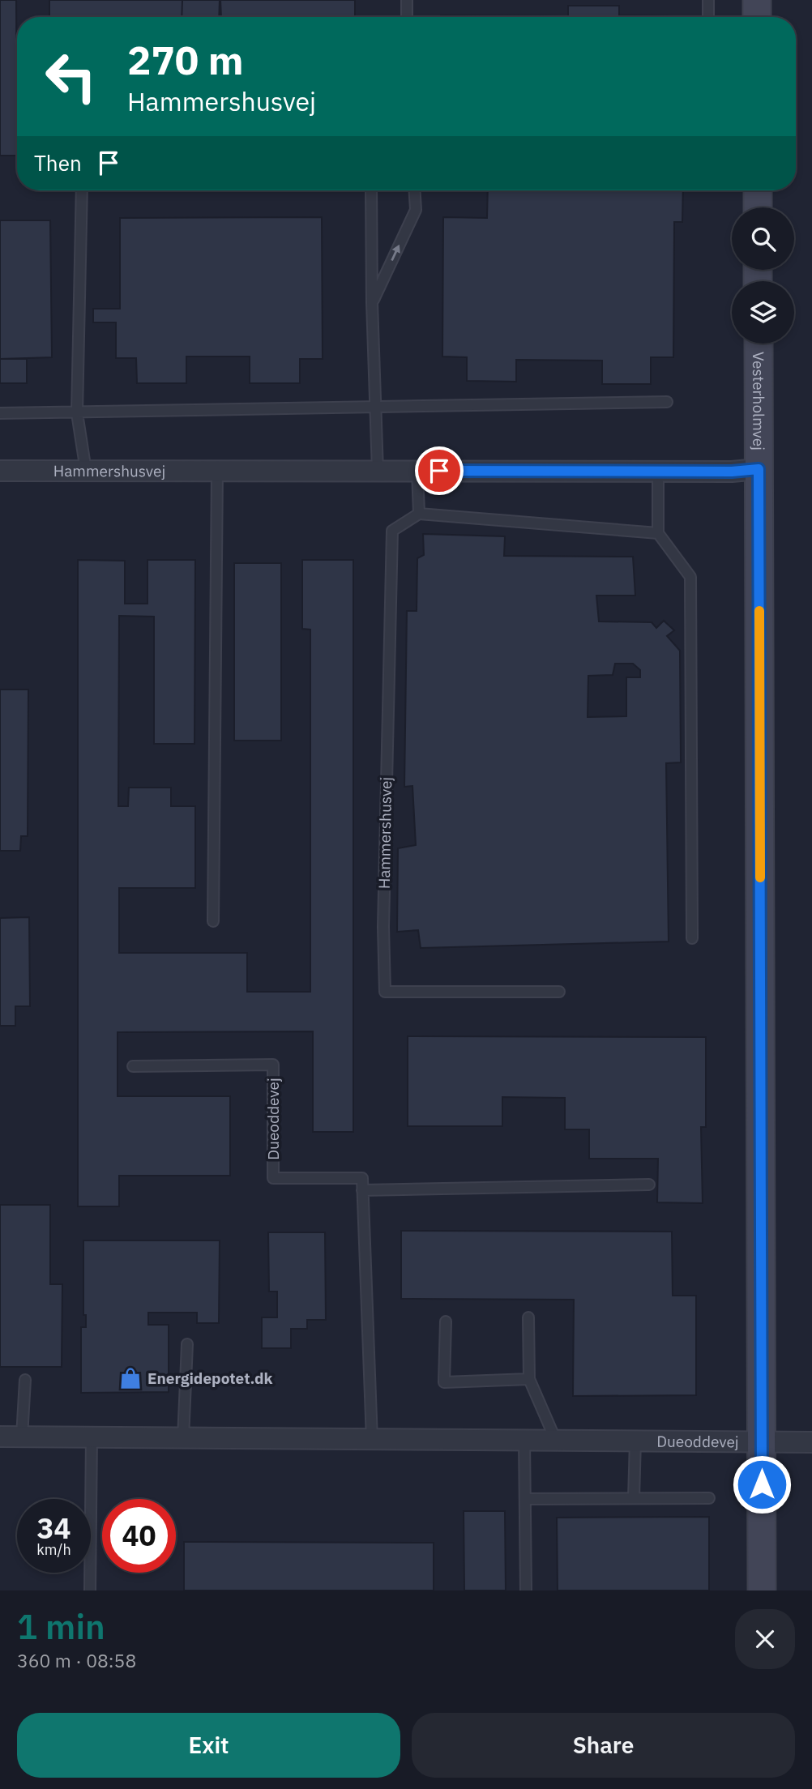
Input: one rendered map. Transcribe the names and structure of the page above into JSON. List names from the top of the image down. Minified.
{"streets":{"street":["Vesterholmvej","Hammershusvej","Dueoddevej"]},"crossings":[["Vesterholmvej","Hammershusvej"],["Vesterholmvej","Dueoddevej"]],"places":{"shop":["Energidepotet.dk"]},"page":{"turn":["270 m","Hammershusvej"],"then":"Then","speed":"34 km/h","limit":"40","heading":["1 min","360 m · 08:58"],"buttons":["Exit","Share"]}}
